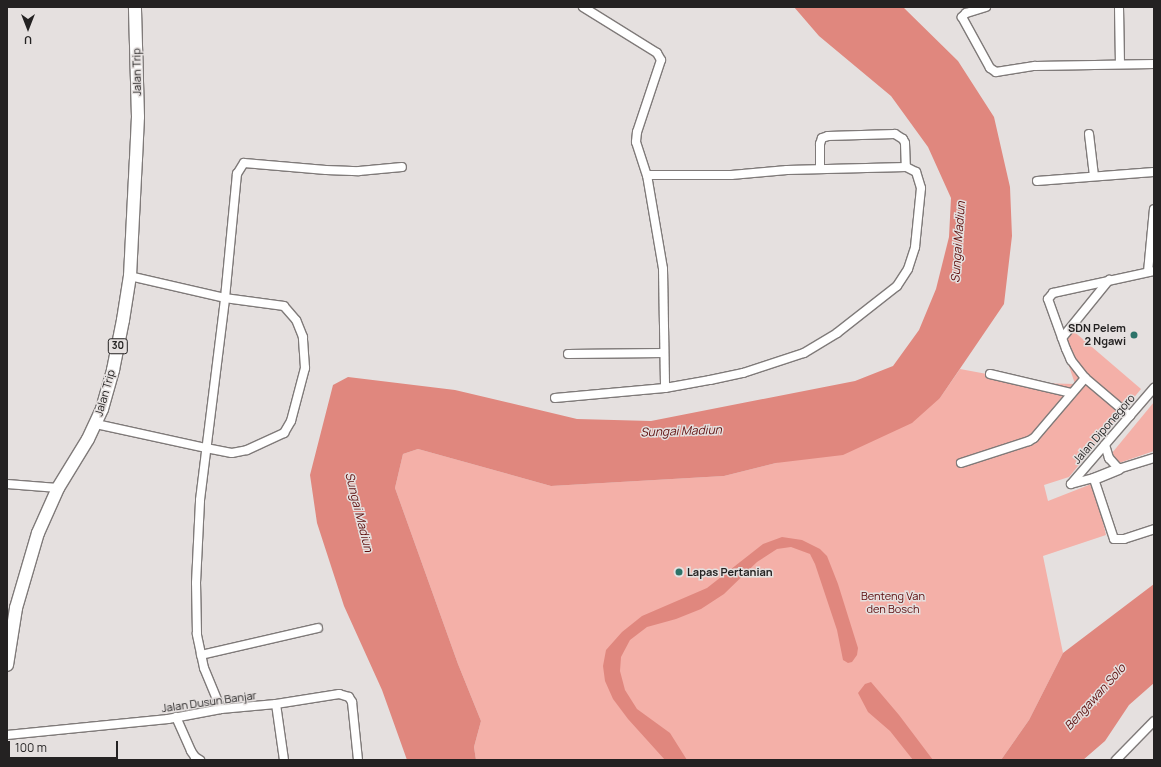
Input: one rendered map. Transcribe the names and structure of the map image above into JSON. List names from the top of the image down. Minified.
{"streets":{"highway":["Jalan Trip","30"],"street":["Jalan Diponegoro","Jalan Dusun Banjar"]},"water":["Sungai Madiun","Bengawan Solo"],"parks":["Benteng Van den Bosch"],"places":["SDN Pelem 2 Ngawi","Lapas Pertanian"],"scale_bar":"100 m","north":"bottom"}
